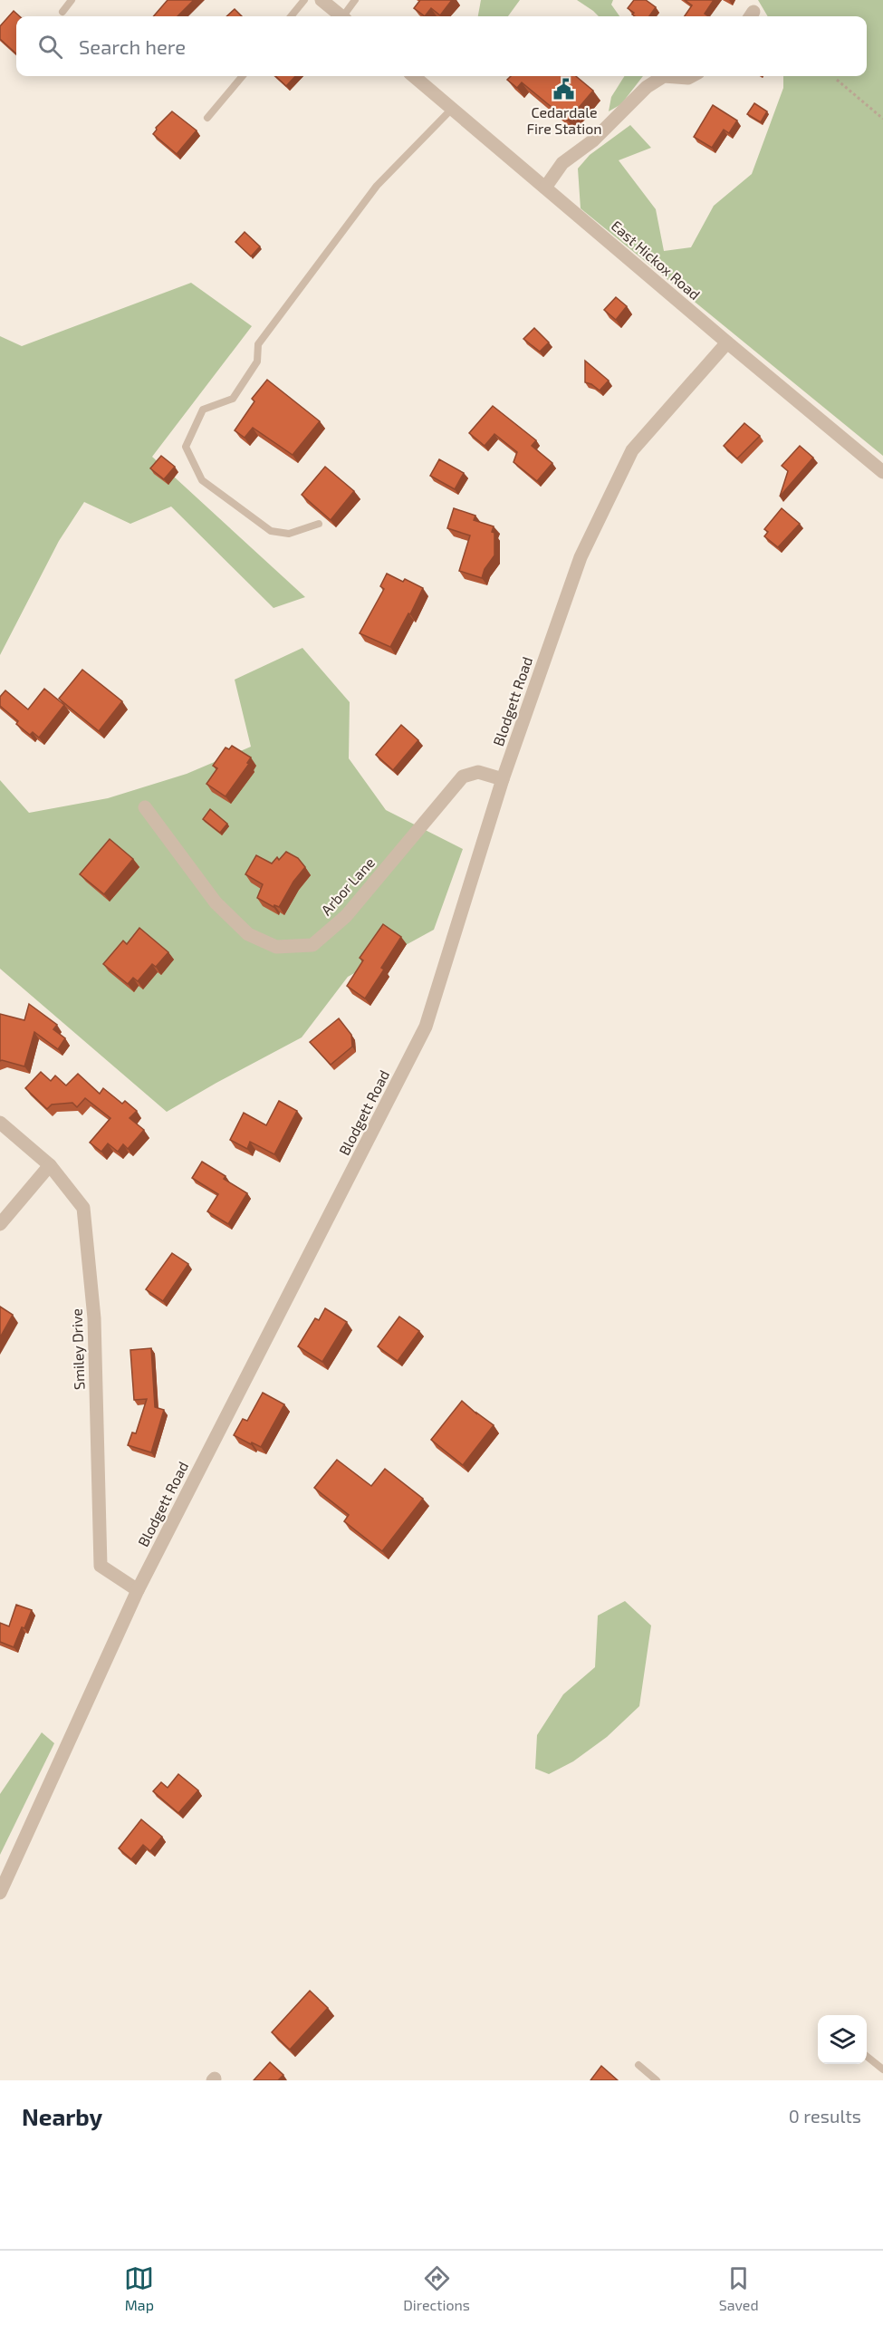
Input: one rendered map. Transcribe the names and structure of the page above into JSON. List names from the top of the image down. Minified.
{"streets":{"street":["East Hickox Road","Blodgett Road","Arbor Lane","Smiley Drive"]},"crossings":[["East Hickox Road","Blodgett Road"],["Blodgett Road","Arbor Lane"],["Blodgett Road","Smiley Drive"]],"places":{"public building":["Cedardale Fire Station"]},"page":{"search":"Search here","heading":["Nearby","0 results"],"nav":["Map","Directions","Saved"]}}
